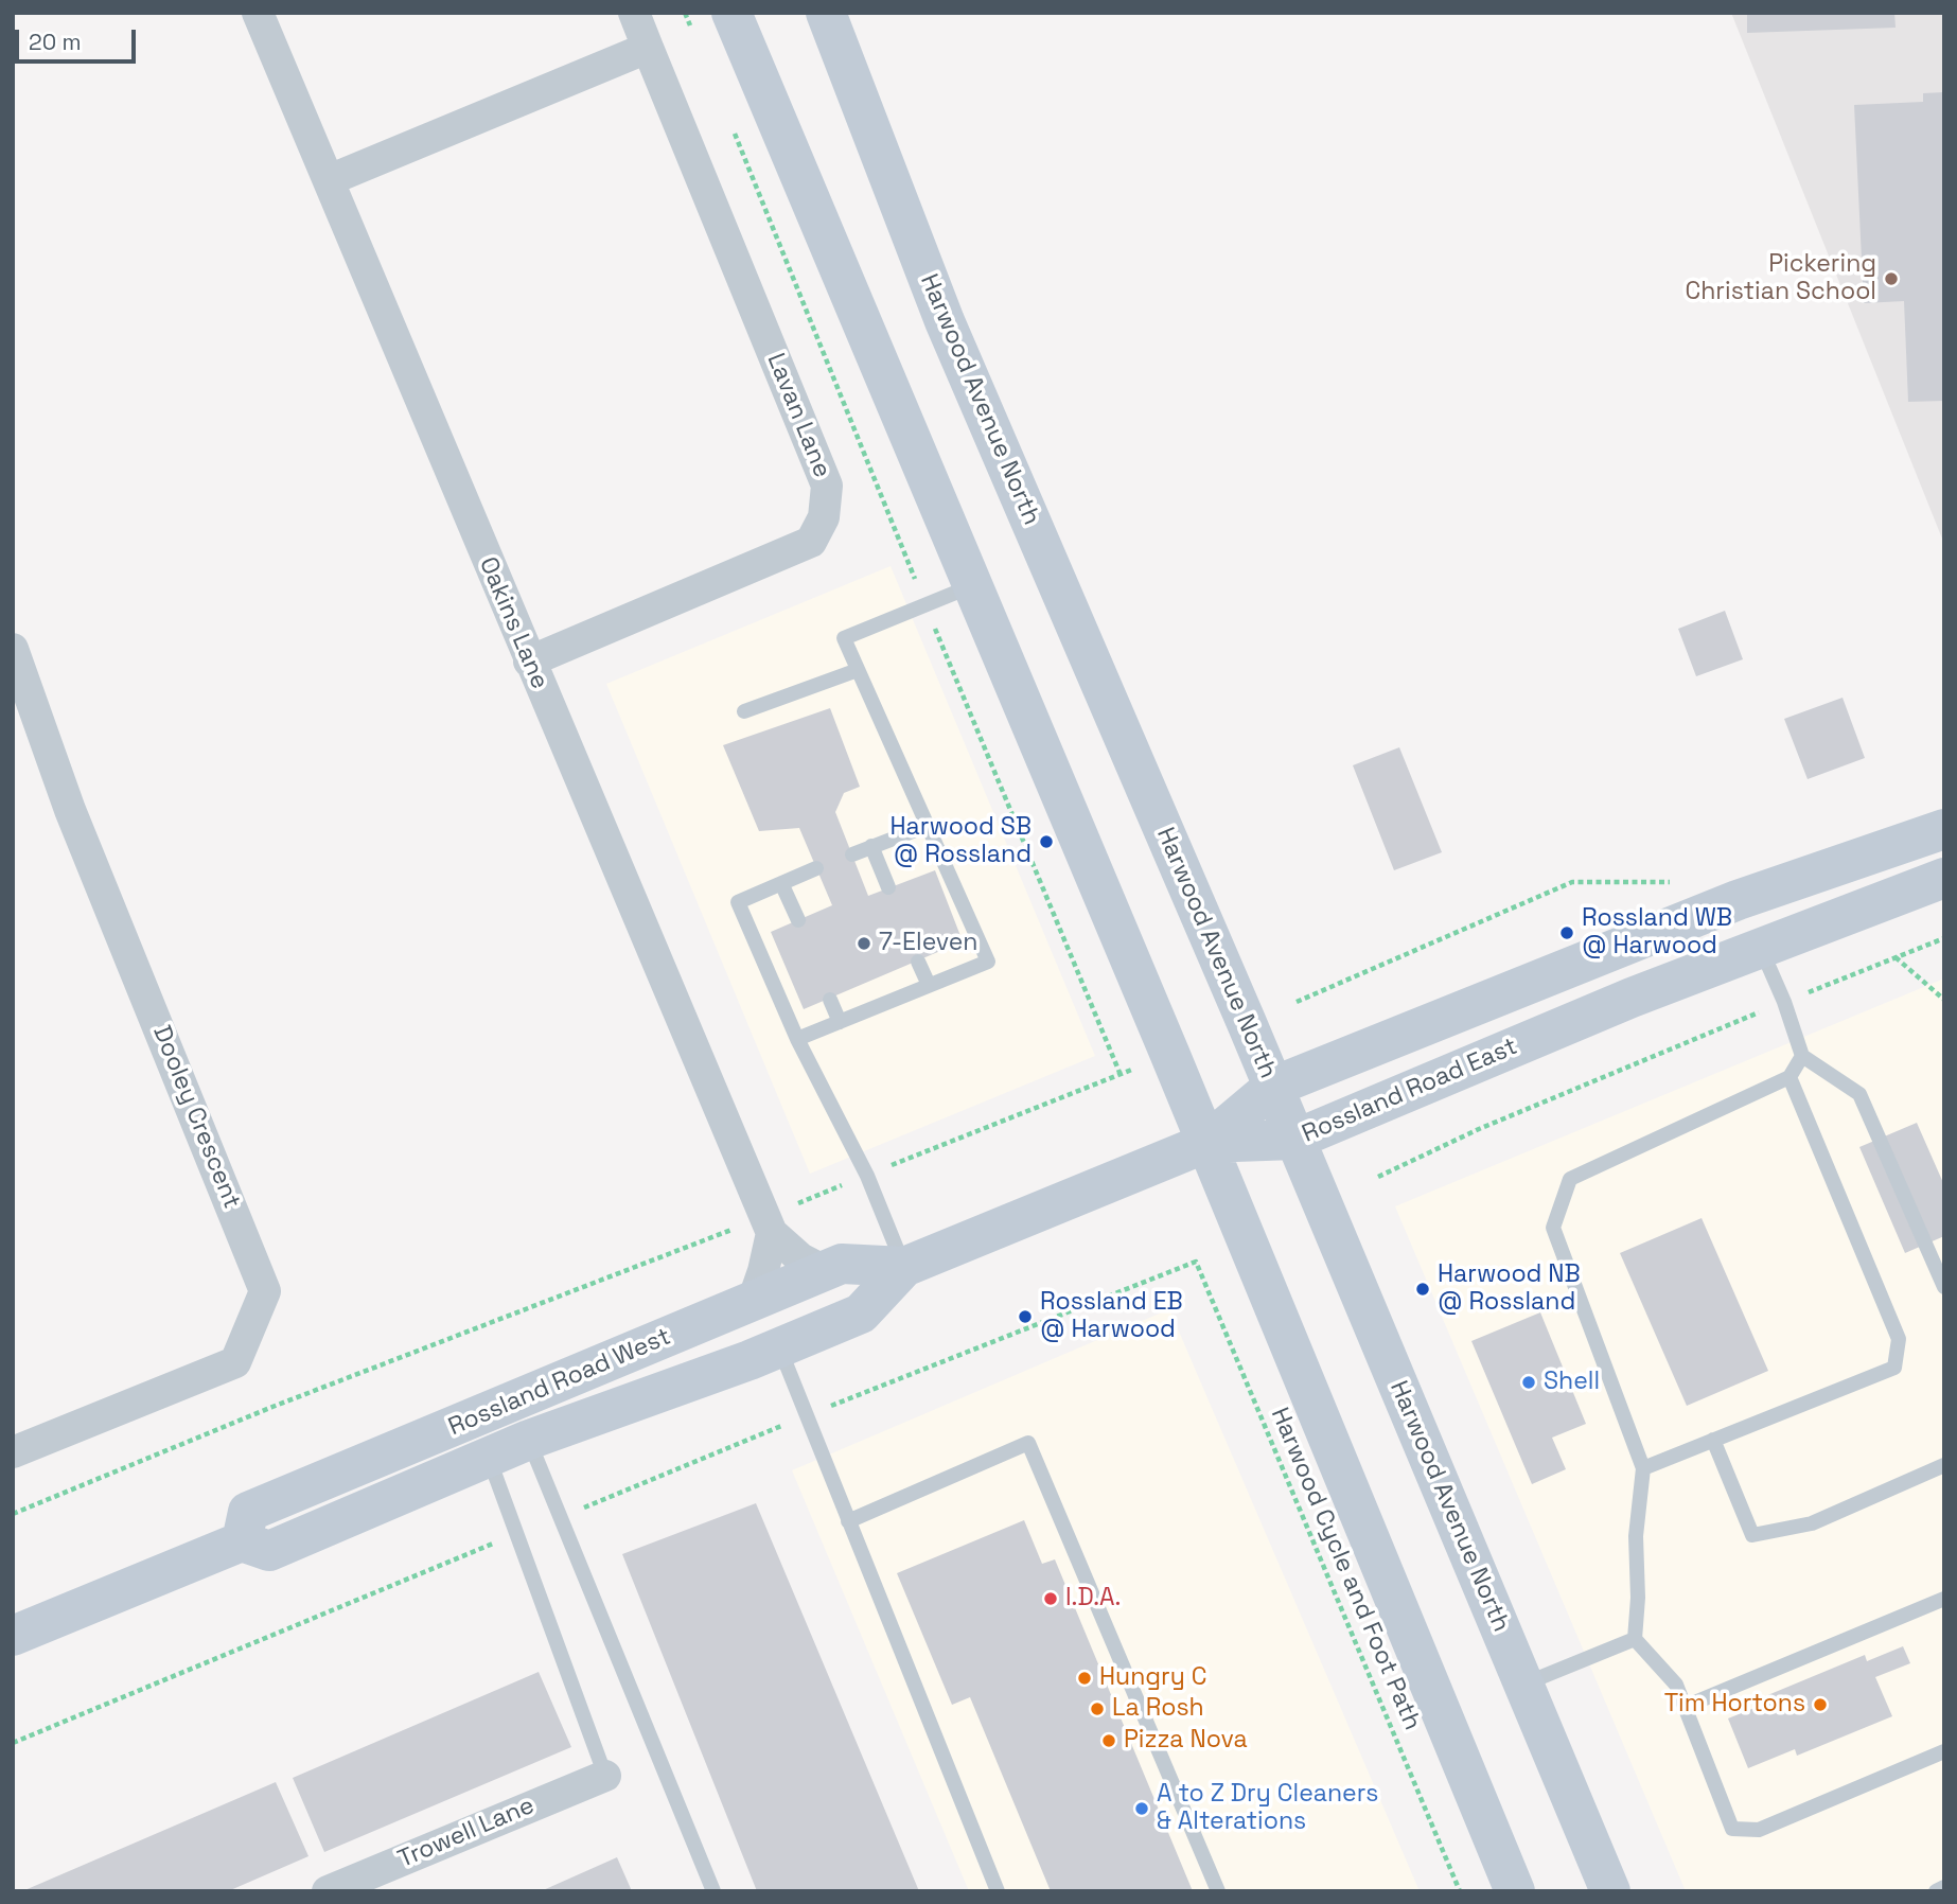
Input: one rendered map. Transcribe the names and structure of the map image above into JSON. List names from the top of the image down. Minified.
{"streets":{"main road":["Harwood Avenue North","Rossland Road East","Rossland Road West"],"street":["Lavan Lane","Oakins Lane","Dooley Crescent","Trowell Lane"],"path":["Harwood Cycle and Foot Path"]},"crossings":[["Harwood Avenue North","Rossland Road East"],["Lavan Lane","Oakins Lane"],["Oakins Lane","Rossland Road West"],["Rossland Road East","Rossland Road West"]],"places":["Pickering Christian School","Harwood SB @ Rossland","Rossland WB @ Harwood","7-Eleven","Harwood NB @ Rossland","Rossland EB @ Harwood","Shell","I.D.A.","Hungry C","Tim Hortons","La Rosh","Pizza Nova","A to Z Dry Cleaners & Alterations"],"scale_bar":"20 m"}
